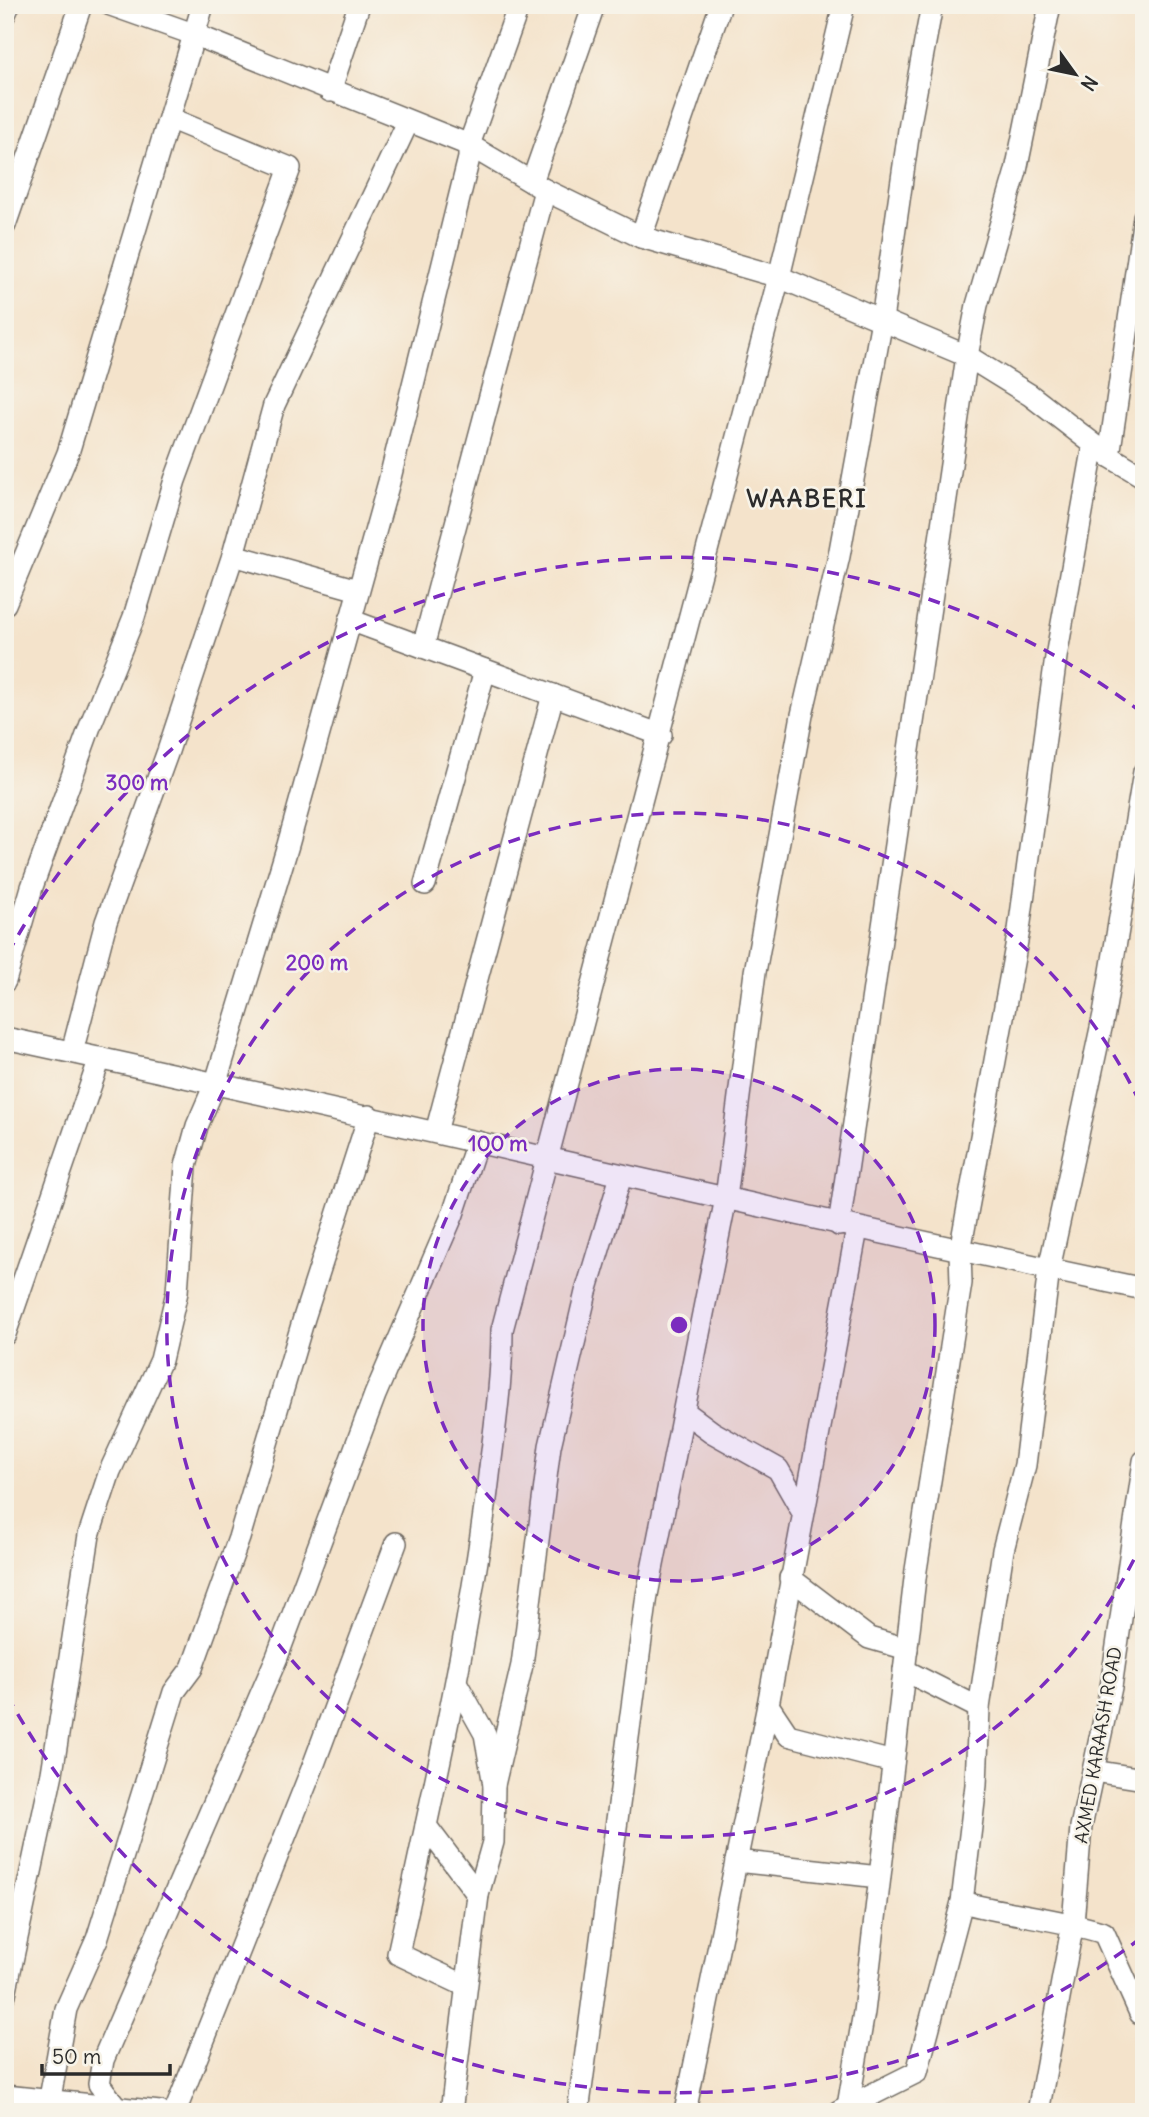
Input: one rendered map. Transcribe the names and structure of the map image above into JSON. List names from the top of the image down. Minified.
{"streets":{"street":["AXMED KARAASH ROAD"]},"districts":["WAABERI"],"scale_bar":"50 m","north":"bottom right","rings":["300 m","200 m","100 m"]}
